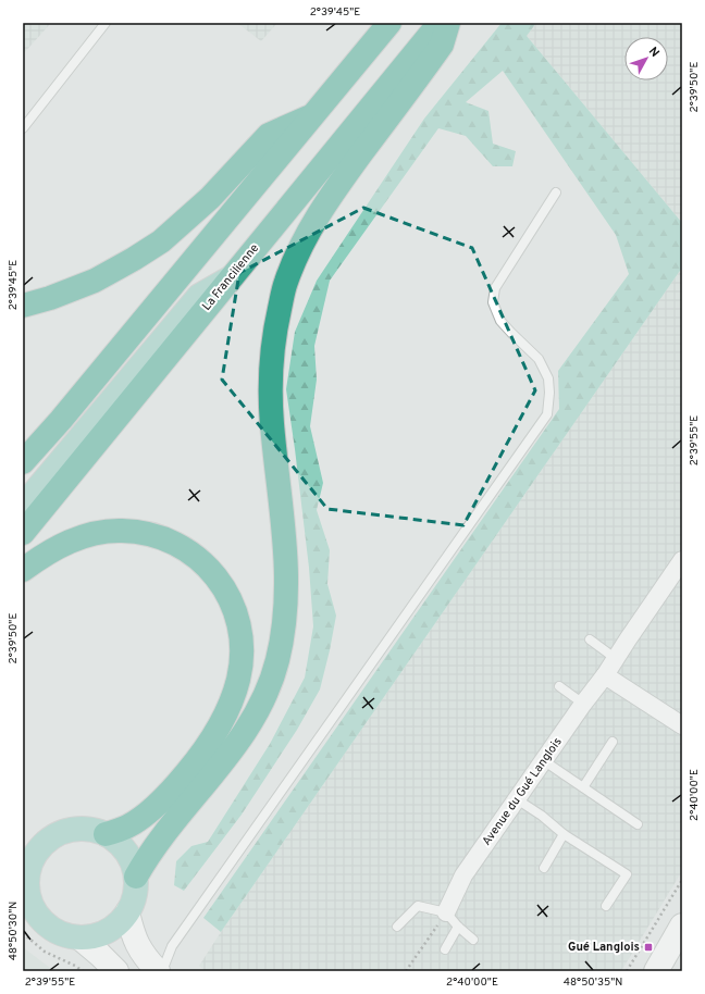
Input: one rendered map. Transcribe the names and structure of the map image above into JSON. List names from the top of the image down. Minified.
{"streets":{"highway":["La Francilienne"],"street":["Avenue du Gué Langlois"]},"places":{"transit":["Gué Langlois"]},"north":"top right","coordinates":["2°39'45\"E","2°39'50\"E","2°39'55\"E","2°40'00\"E","48°50'30\"N","48°50'35\"N"]}
